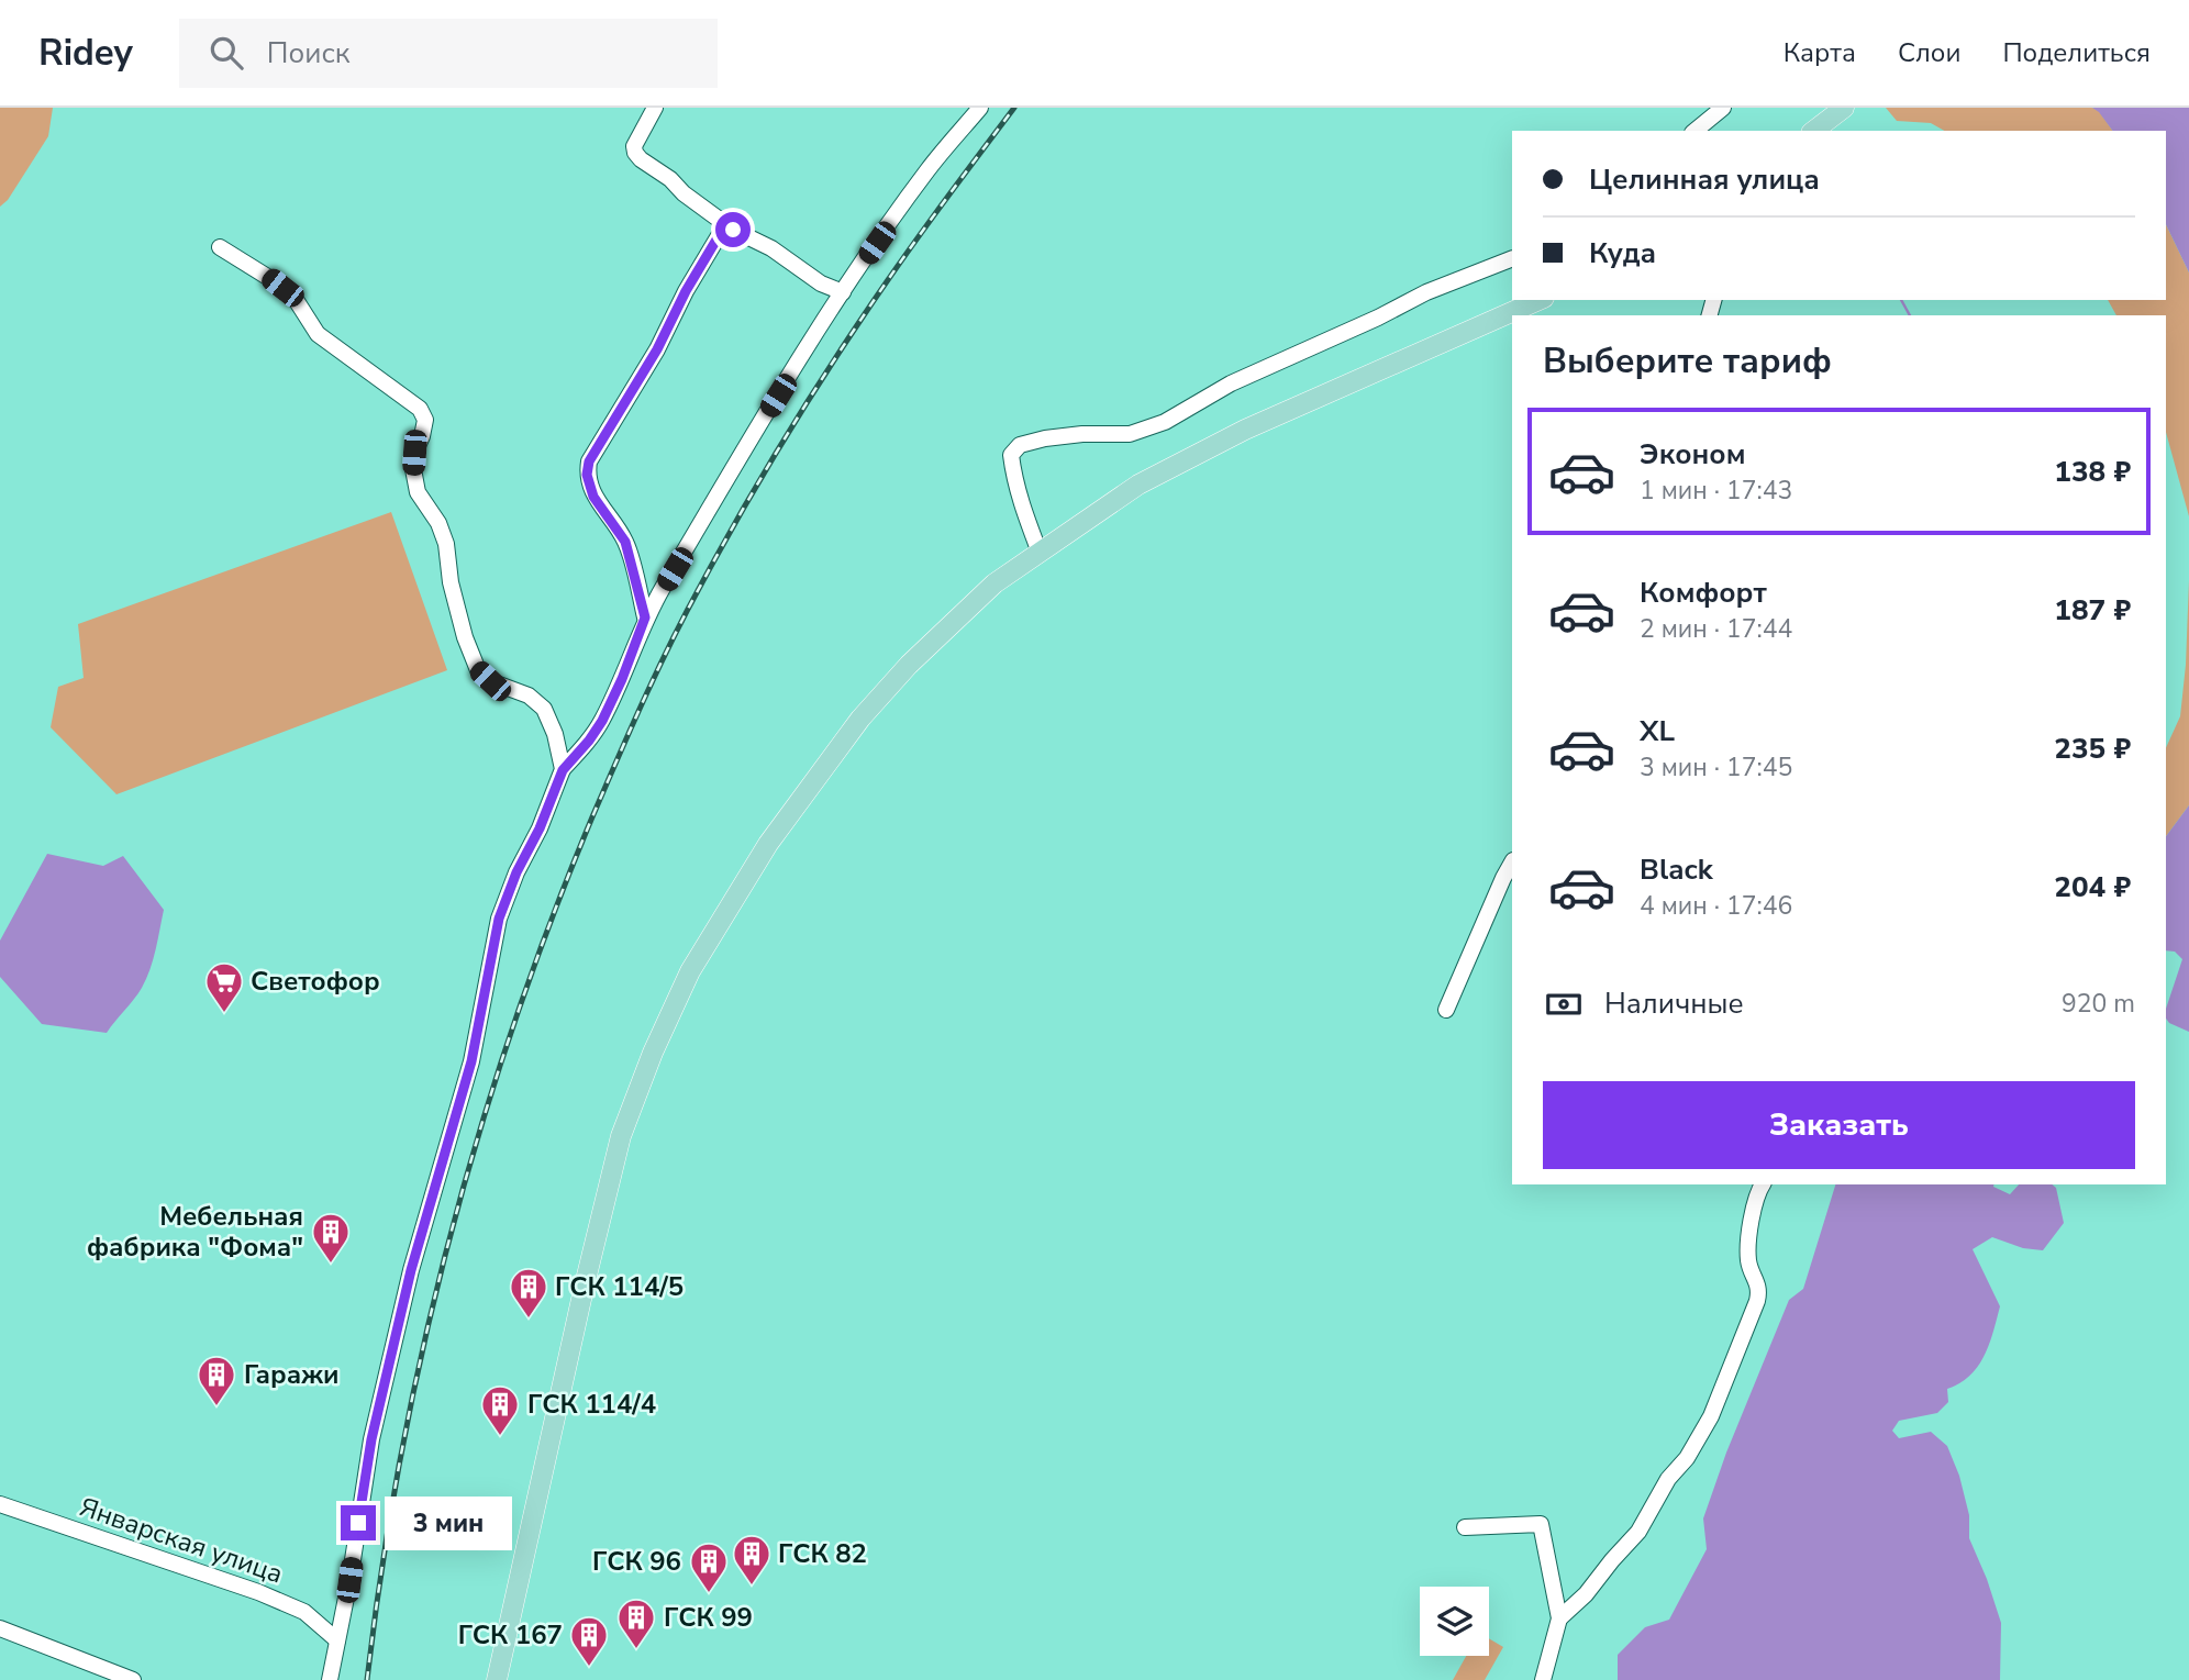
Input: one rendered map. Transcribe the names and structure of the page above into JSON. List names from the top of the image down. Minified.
{"streets":{"street":["Январская улица"]},"places":{"supermarket":["Светофор"],"building":["Мебельная фабрика \"Фома\"","ГСК 114/5","Гаражи","ГСК 114/4","ГСК 82","ГСК 96","ГСК 99","ГСК 167"]},"page":{"header":"Ridey","search":"Поиск","nav":["Карта","Слои","Поделиться"],"banner":["Целинная улица","Куда"],"heading":"Выберите тариф","list":[{"name":"Эконом","note":"1 мин · 17:43","value":"138 ₽"},{"name":"Комфорт","note":"2 мин · 17:44","value":"187 ₽"},{"name":"XL","note":"3 мин · 17:45","value":"235 ₽"},{"name":"Black","note":"4 мин · 17:46","value":"204 ₽"}],"pay":["Наличные","920 m"],"buttons":"Заказать","bubble":"3 мин"}}
